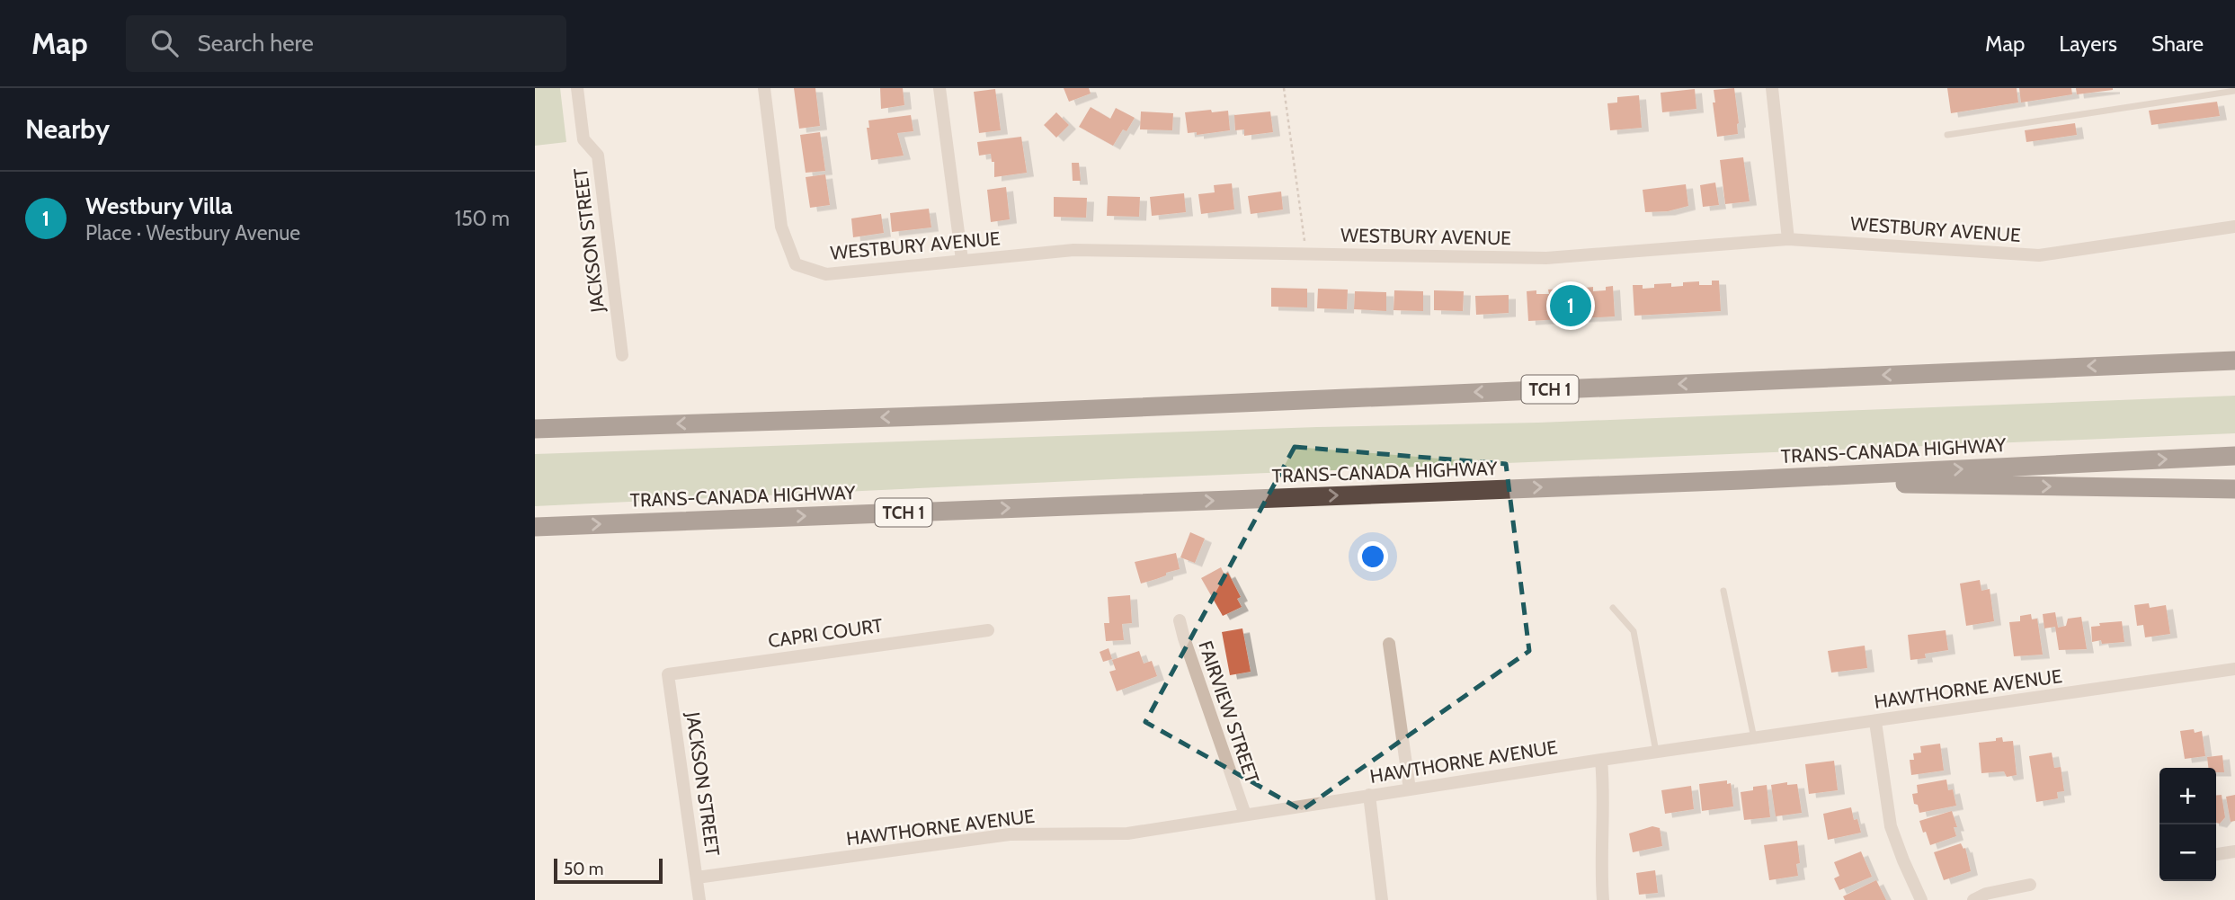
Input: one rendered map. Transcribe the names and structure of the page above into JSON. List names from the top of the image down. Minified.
{"streets":{"highway":["TCH 1","TRANS-CANADA HIGHWAY"],"street":["WESTBURY AVENUE","JACKSON STREET","CAPRI COURT","HAWTHORNE AVENUE","FAIRVIEW STREET"]},"crossings":[["JACKSON STREET","CAPRI COURT"],["JACKSON STREET","HAWTHORNE AVENUE"],["HAWTHORNE AVENUE","FAIRVIEW STREET"]],"scale_bar":"50 m","page":{"header":"Map","search":"Search here","nav":["Map","Layers","Share"],"heading":"Nearby","list":[{"mark":"1","name":"Westbury Villa","note":"Place · Westbury Avenue","value":"150 m"}],"pins":"1","map_buttons":["+","−"],"scale":"50 m"}}
